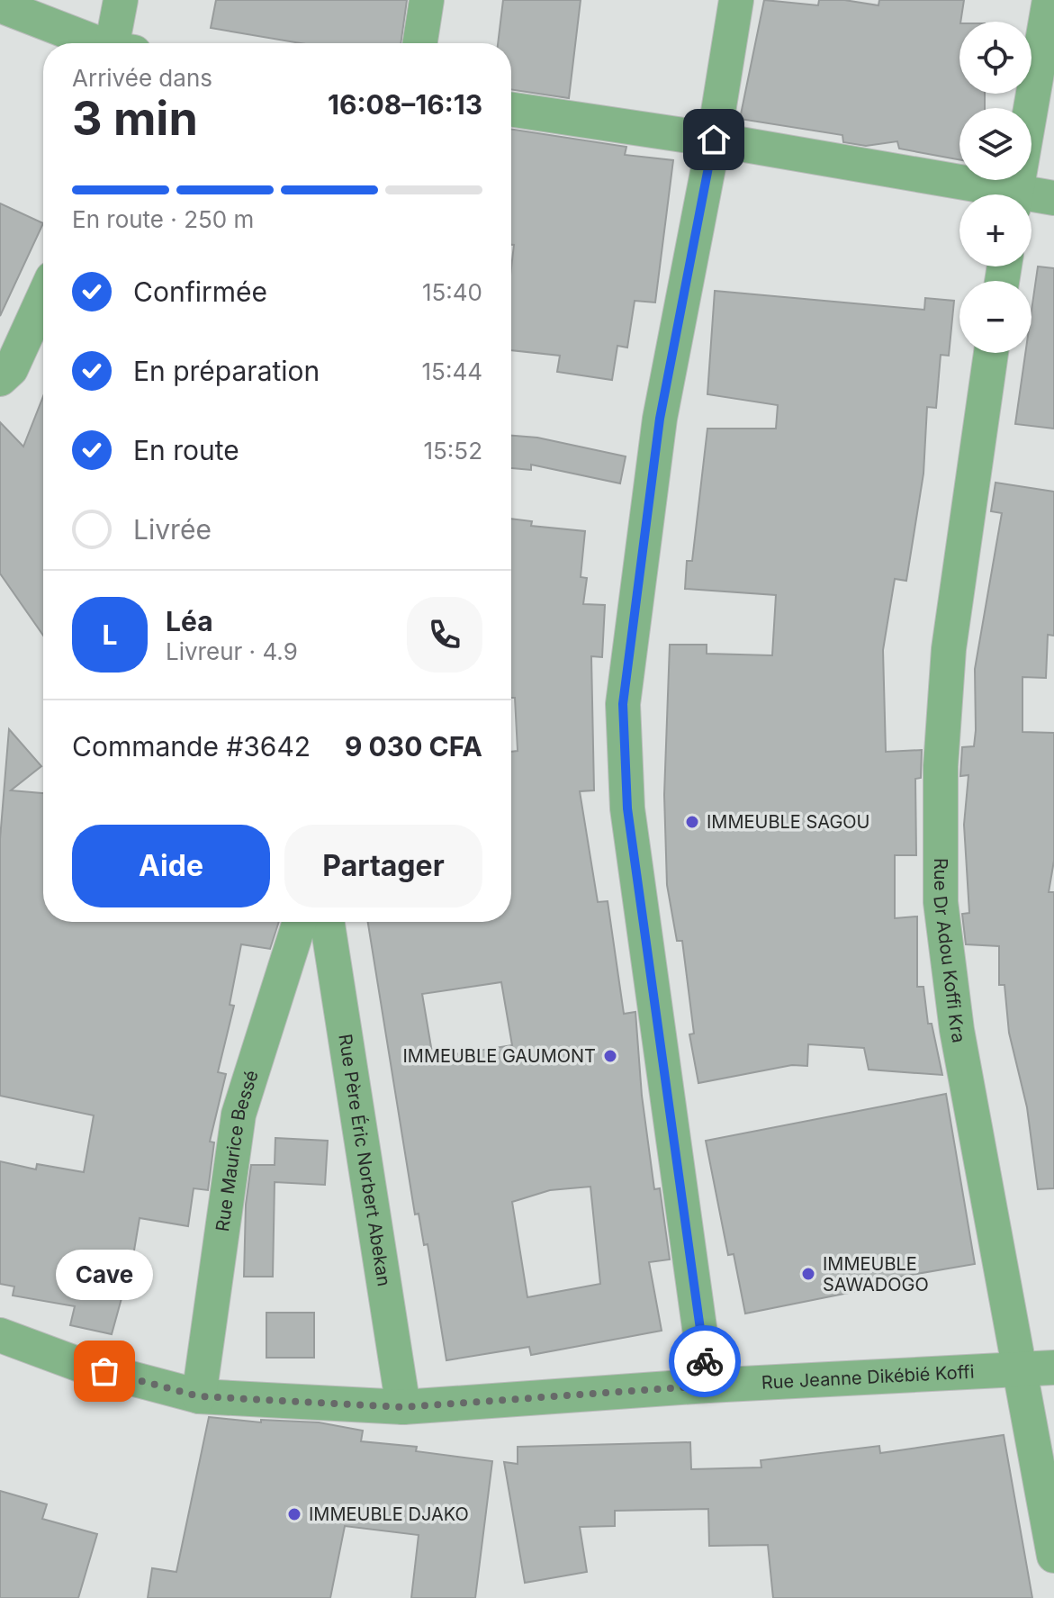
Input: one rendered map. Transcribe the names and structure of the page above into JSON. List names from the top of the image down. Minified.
{"streets":{"street":["Rue Dr Adou Koffi Kra","Rue Maurice Bessé","Rue Père Éric Norbert Abekan","Rue Jeanne Dikébié Koffi"]},"crossings":[["Rue Dr Adou Koffi Kra","Rue Jeanne Dikébié Koffi"],["Rue Maurice Bessé","Rue Jeanne Dikébié Koffi"],["Rue Père Éric Norbert Abekan","Rue Jeanne Dikébié Koffi"]],"places":["IMMEUBLE SAGOU","IMMEUBLE GAUMONT","IMMEUBLE SAWADOGO","Cave","IMMEUBLE DJAKO"],"page":{"map_buttons":["+","−"],"heading":["3 min","Arrivée dans","16:08–16:13"],"panel":["Léa","Livreur · 4.9","Commande #3642","9 030 CFA"],"bar":"En route · 250 m","list":[["Confirmée","15:40"],["En préparation","15:44"],["En route","15:52"],"Livrée"],"round":"L","buttons":["Aide","Partager"],"bubble":"Cave"}}
